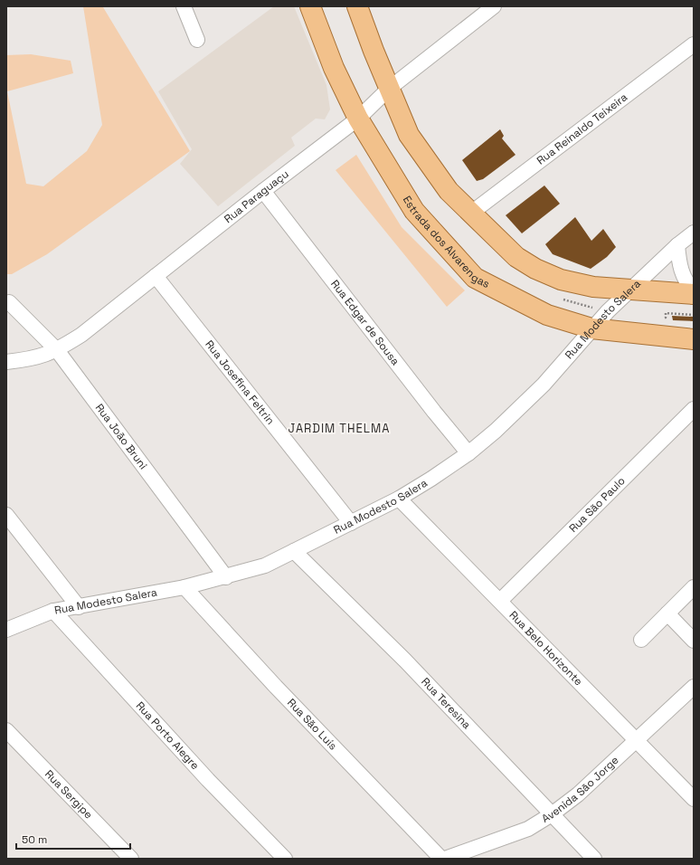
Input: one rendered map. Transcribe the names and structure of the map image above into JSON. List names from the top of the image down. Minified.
{"streets":{"main road":["Estrada dos Alvarengas"],"street":["Rua Reinaldo Teixeira","Rua Paraguaçu","Rua Modesto Salera","Rua Edgar de Sousa","Rua Josefina Feltrin","Rua João Bruni","Rua São Paulo","Rua Belo Horizonte","Rua Teresina","Rua São Luís","Rua Porto Alegre","Avenida São Jorge","Rua Sergipe"]},"crossings":[["Rua Paraguaçu","Estrada dos Alvarengas"],["Rua Paraguaçu","Rua Edgar de Sousa"],["Rua Paraguaçu","Rua Josefina Feltrin"],["Rua Paraguaçu","Rua João Bruni"],["Estrada dos Alvarengas","Rua Modesto Salera"],["Rua Modesto Salera","Rua Edgar de Sousa"],["Rua Modesto Salera","Rua Josefina Feltrin"],["Rua Modesto Salera","Rua João Bruni"],["Rua Modesto Salera","Rua Belo Horizonte"],["Rua Modesto Salera","Rua Teresina"],["Rua Modesto Salera","Rua São Luís"],["Rua Modesto Salera","Rua Porto Alegre"],["Rua São Paulo","Rua Belo Horizonte"],["Rua Belo Horizonte","Avenida São Jorge"],["Rua Teresina","Avenida São Jorge"]],"districts":["JARDIM THELMA"],"scale_bar":"50 m"}
